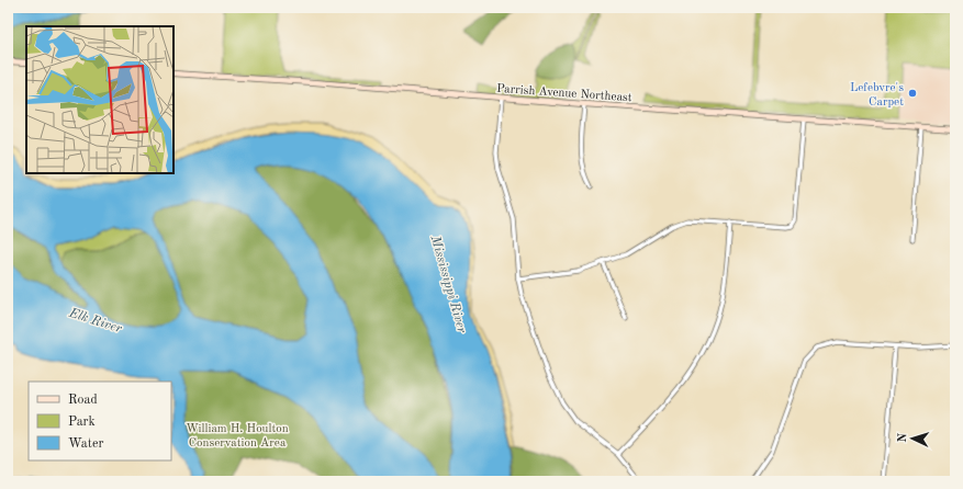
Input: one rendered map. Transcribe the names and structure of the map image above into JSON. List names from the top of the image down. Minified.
{"streets":{"main road":["Parrish Avenue Northeast"]},"water":["Mississippi River","Elk River"],"parks":["William H. Houlton Conservation Area"],"places":["Lefebvre's Carpet"],"legend":["Road","Park","Water"],"north":"left"}
